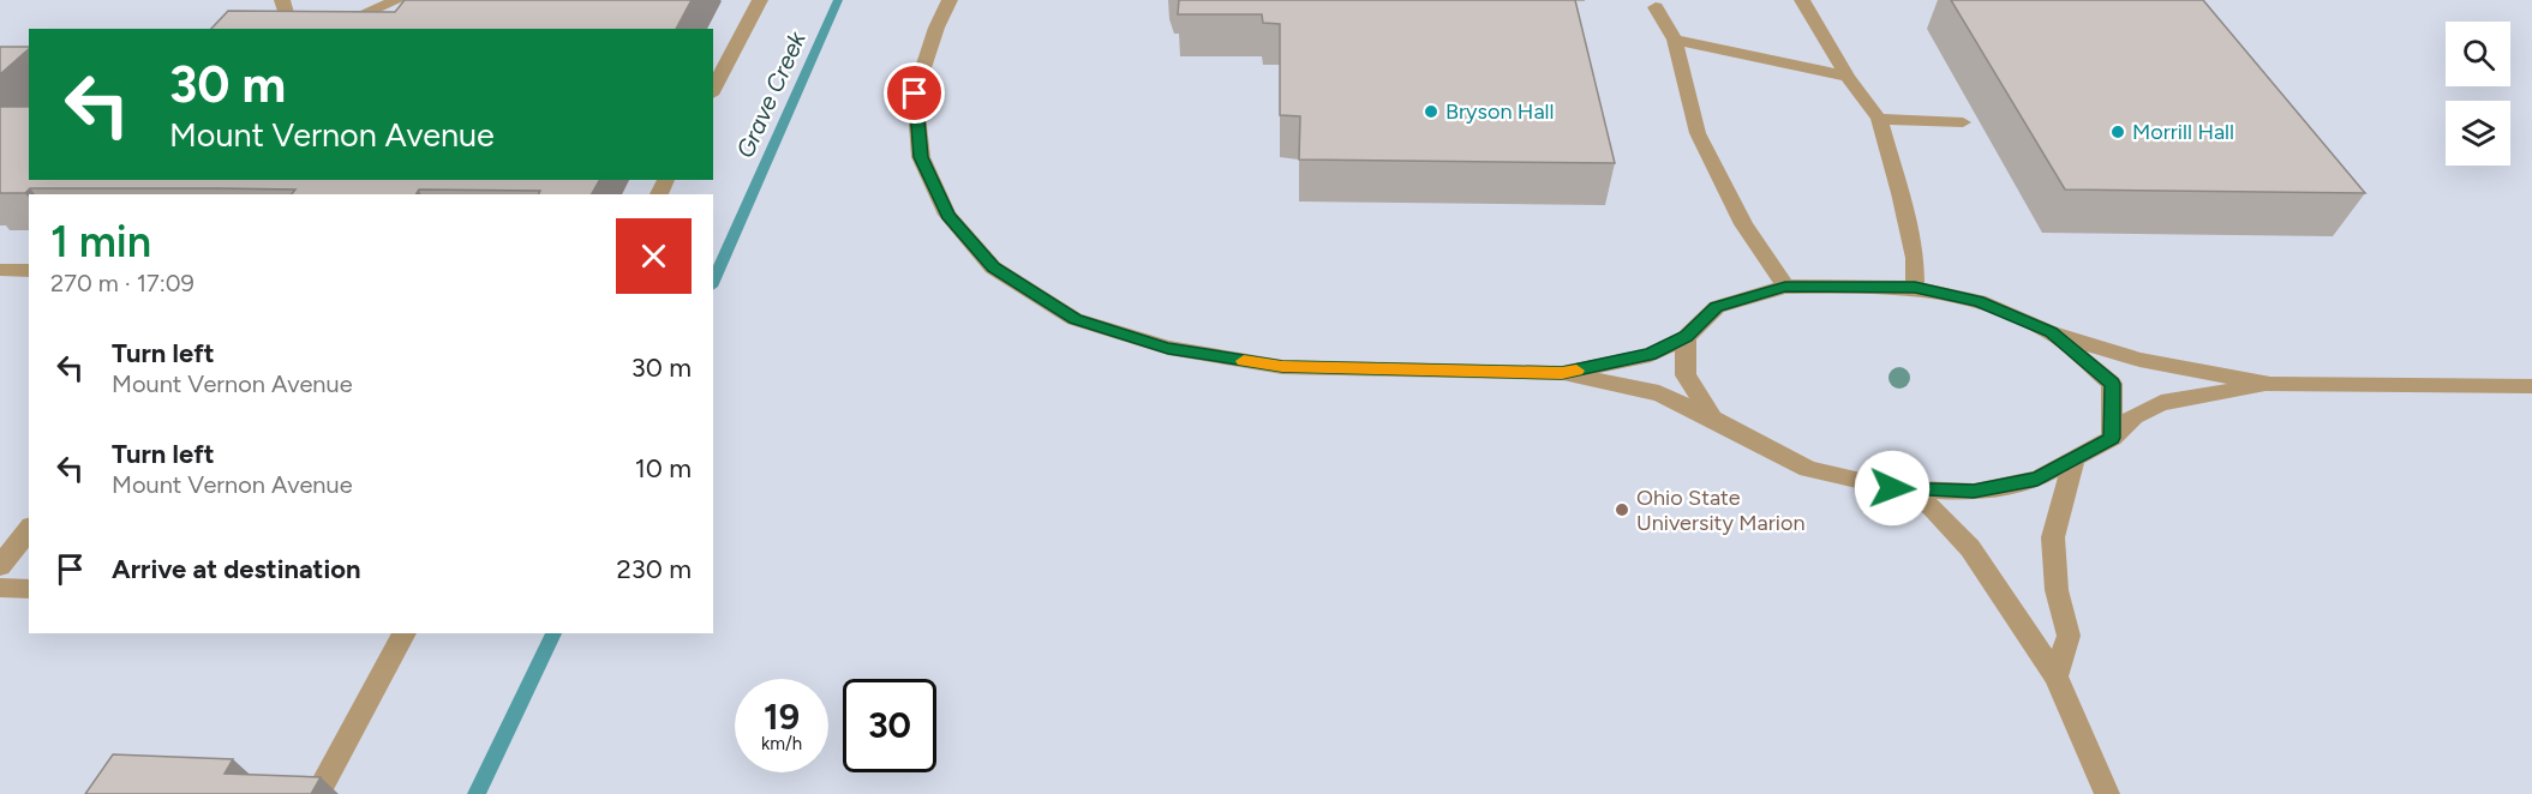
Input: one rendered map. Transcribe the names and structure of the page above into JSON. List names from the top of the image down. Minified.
{"water":["Grave Creek"],"places":["Bryson Hall","Morrill Hall","Ohio State University Marion"],"page":{"turn":["30 m","Mount Vernon Avenue"],"heading":["1 min","270 m · 17:09"],"list":[{"name":"Turn left","note":"Mount Vernon Avenue","value":"30 m"},{"name":"Turn left","note":"Mount Vernon Avenue","value":"10 m"},{"name":"Arrive at destination","value":"230 m"}],"speed":"19 km/h","limit":"30"}}
